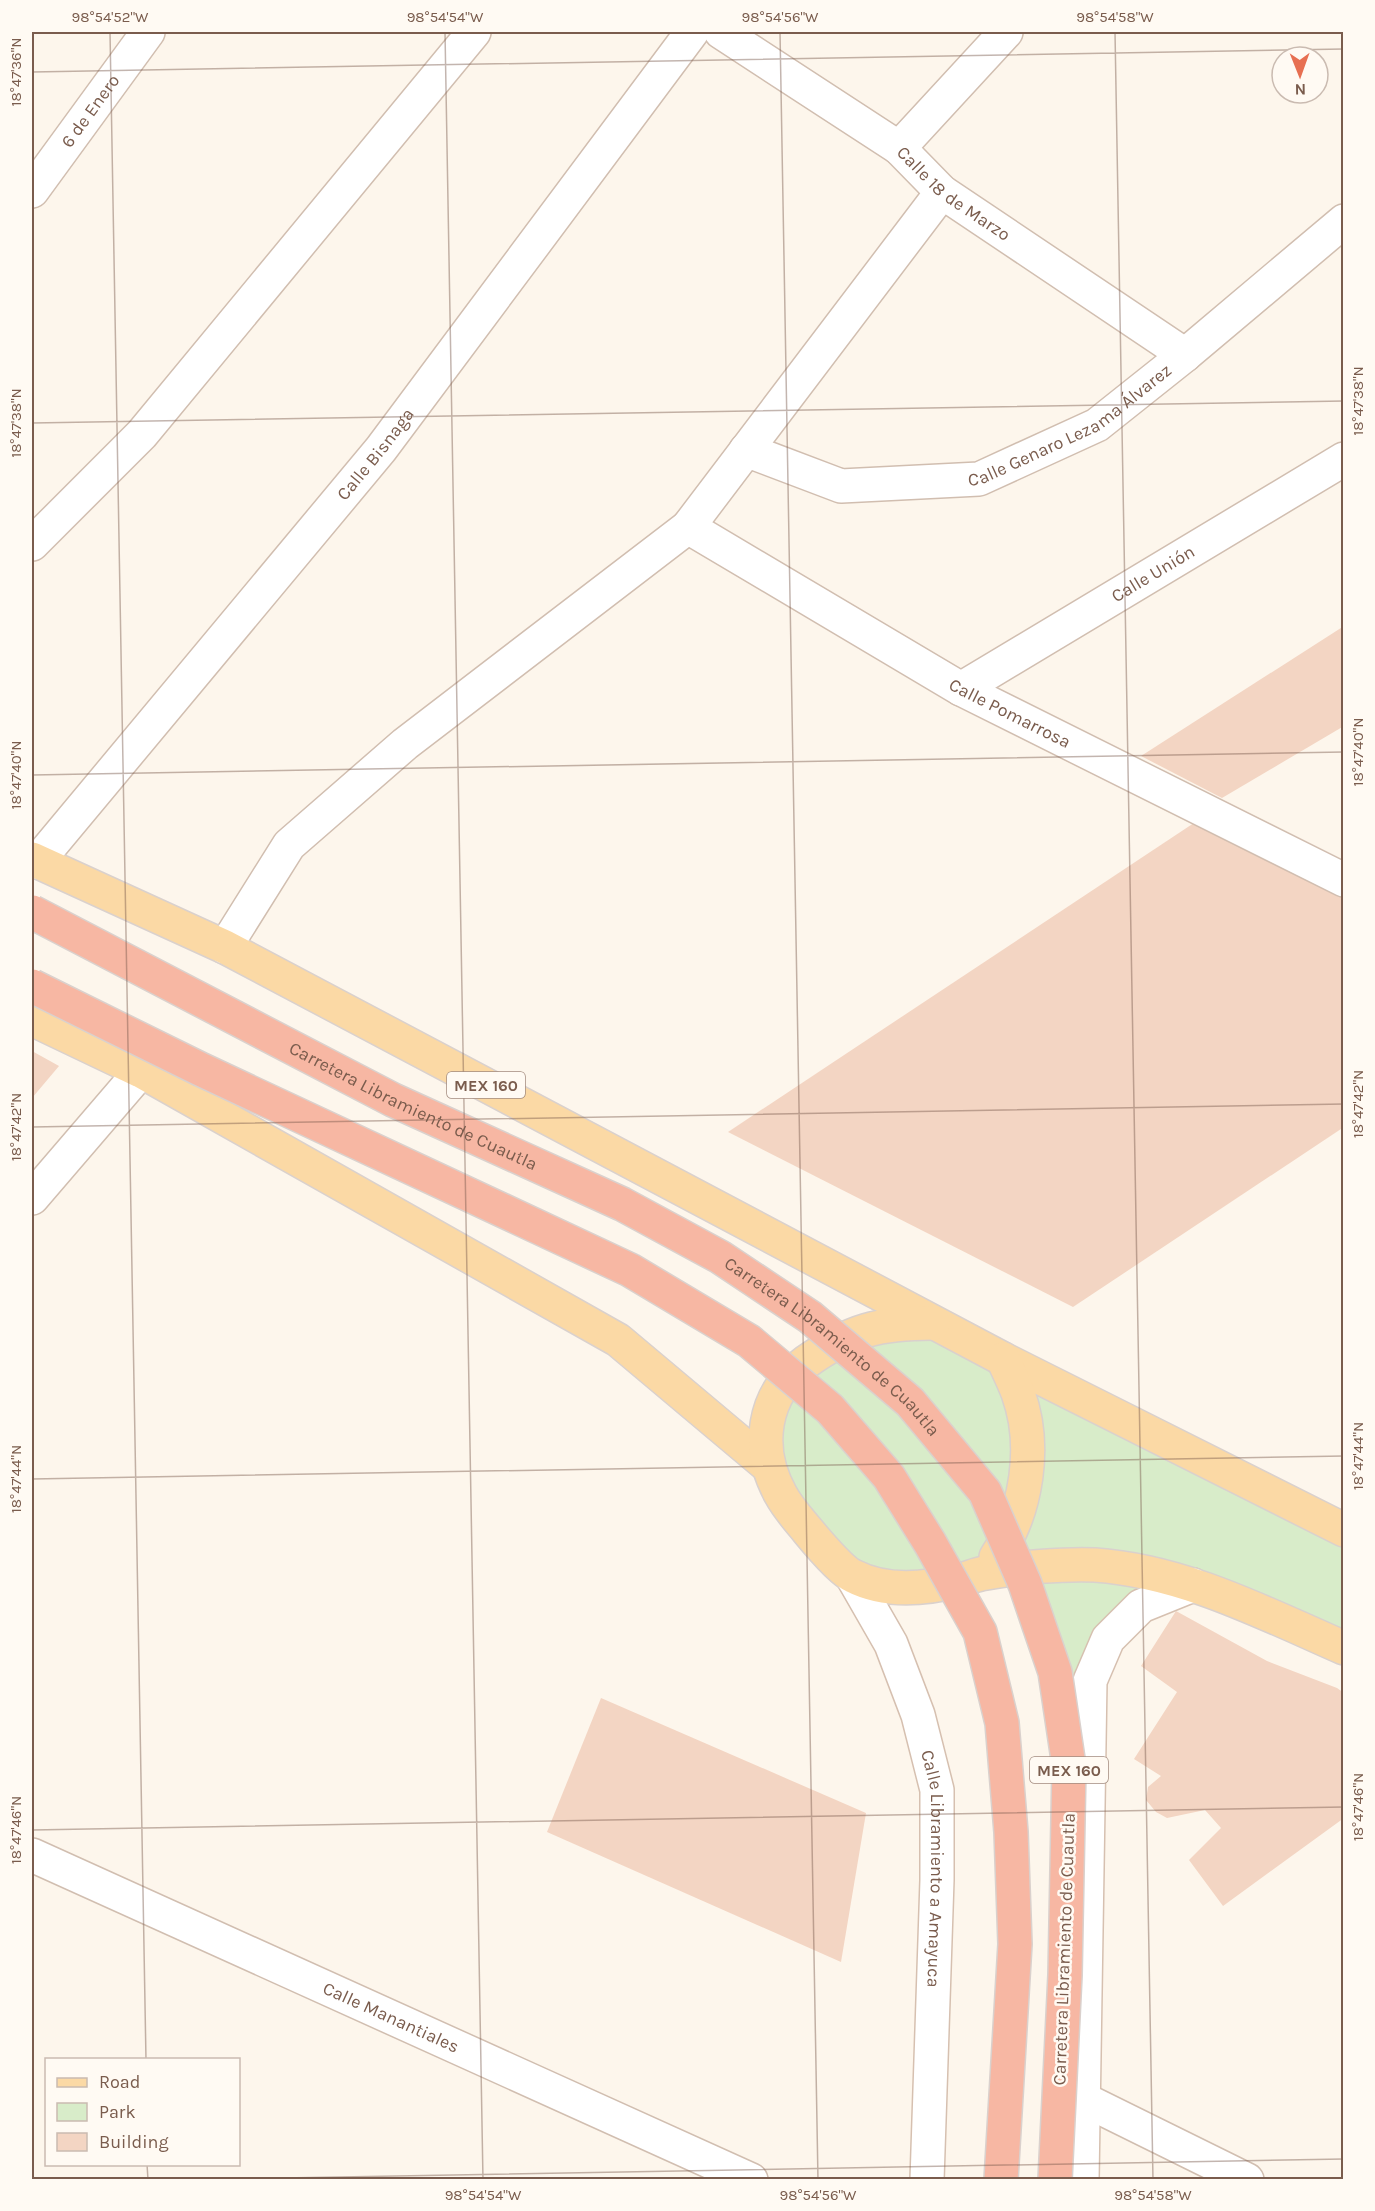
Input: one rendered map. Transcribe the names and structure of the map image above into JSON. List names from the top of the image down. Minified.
{"streets":{"highway":["MEX 160","Carretera Libramiento de Cuautla"],"street":["6 de Enero","Calle 18 de Marzo","Calle Genaro Lezama Álvarez","Calle Bisnaga","Calle Unión","Calle Pomarrosa","Calle Libramiento a Amayuca","Calle Manantiales"]},"crossings":[["Calle 18 de Marzo","Calle Genaro Lezama Álvarez"],["Calle Bisnaga","MEX 160"],["Calle Unión","Calle Pomarrosa"]],"legend":["Road","Park","Building"],"north":"bottom","coordinates":["98°54'52\"W","98°54'54\"W","98°54'56\"W","98°54'58\"W","18°47'36\"N","18°47'38\"N","18°47'40\"N","18°47'42\"N","18°47'44\"N","18°47'46\"N"]}
